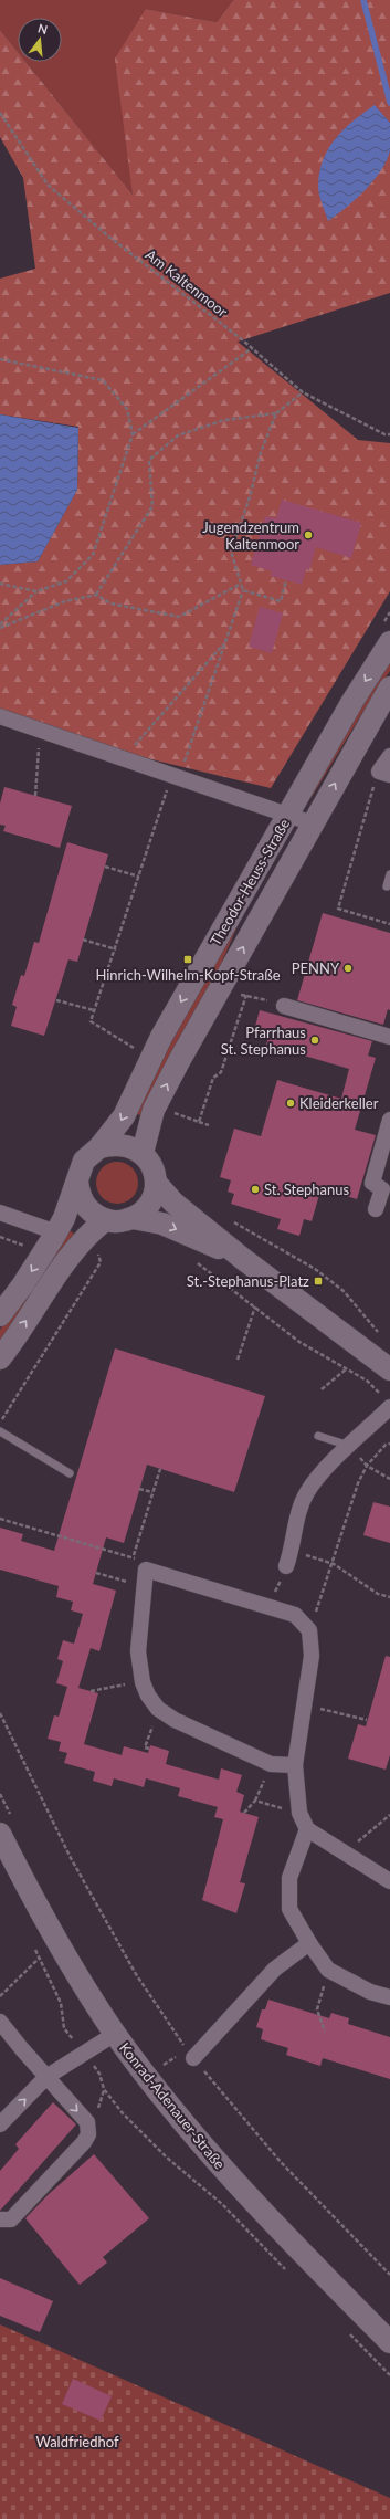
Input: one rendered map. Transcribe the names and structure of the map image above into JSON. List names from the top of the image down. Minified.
{"streets":{"main road":["Theodor-Heuss-Straße","Konrad-Adenauer-Straße"],"path":["Am Kaltenmoor"]},"parks":["Waldfriedhof"],"places":{"other":["Jugendzentrum Kaltenmoor","PENNY","Pfarrhaus St. Stephanus","Kleiderkeller","St. Stephanus"],"transit":["Hinrich-Wilhelm-Kopf-Straße","St.-Stephanus-Platz"]},"north":"top"}
